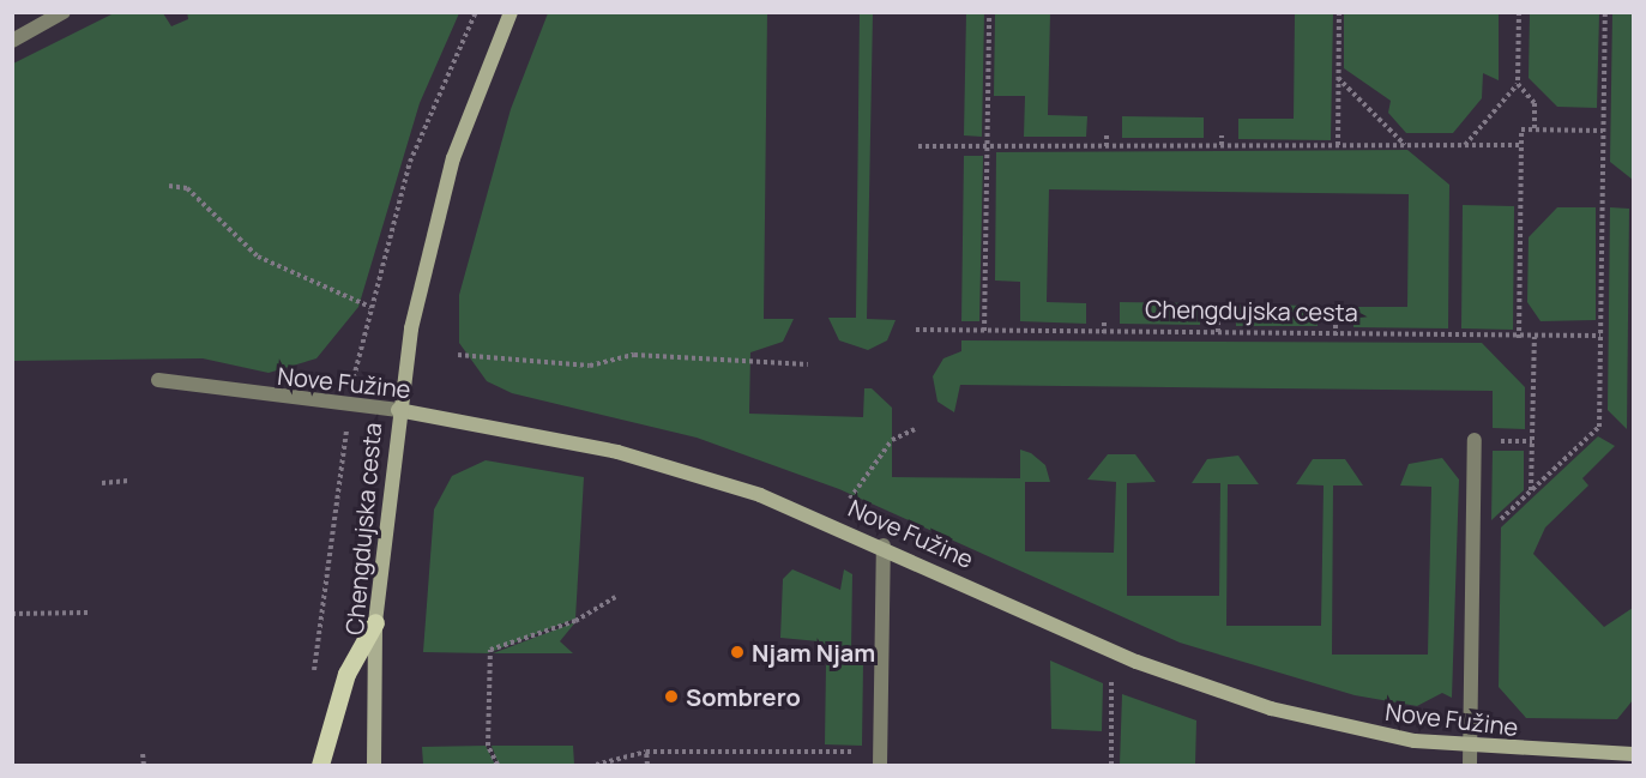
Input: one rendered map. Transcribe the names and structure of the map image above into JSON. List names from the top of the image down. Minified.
{"streets":{"street":["Chengdujska cesta","Nove Fužine"]},"crossings":[["Chengdujska cesta","Nove Fužine"]],"places":["Njam Njam","Sombrero"]}
